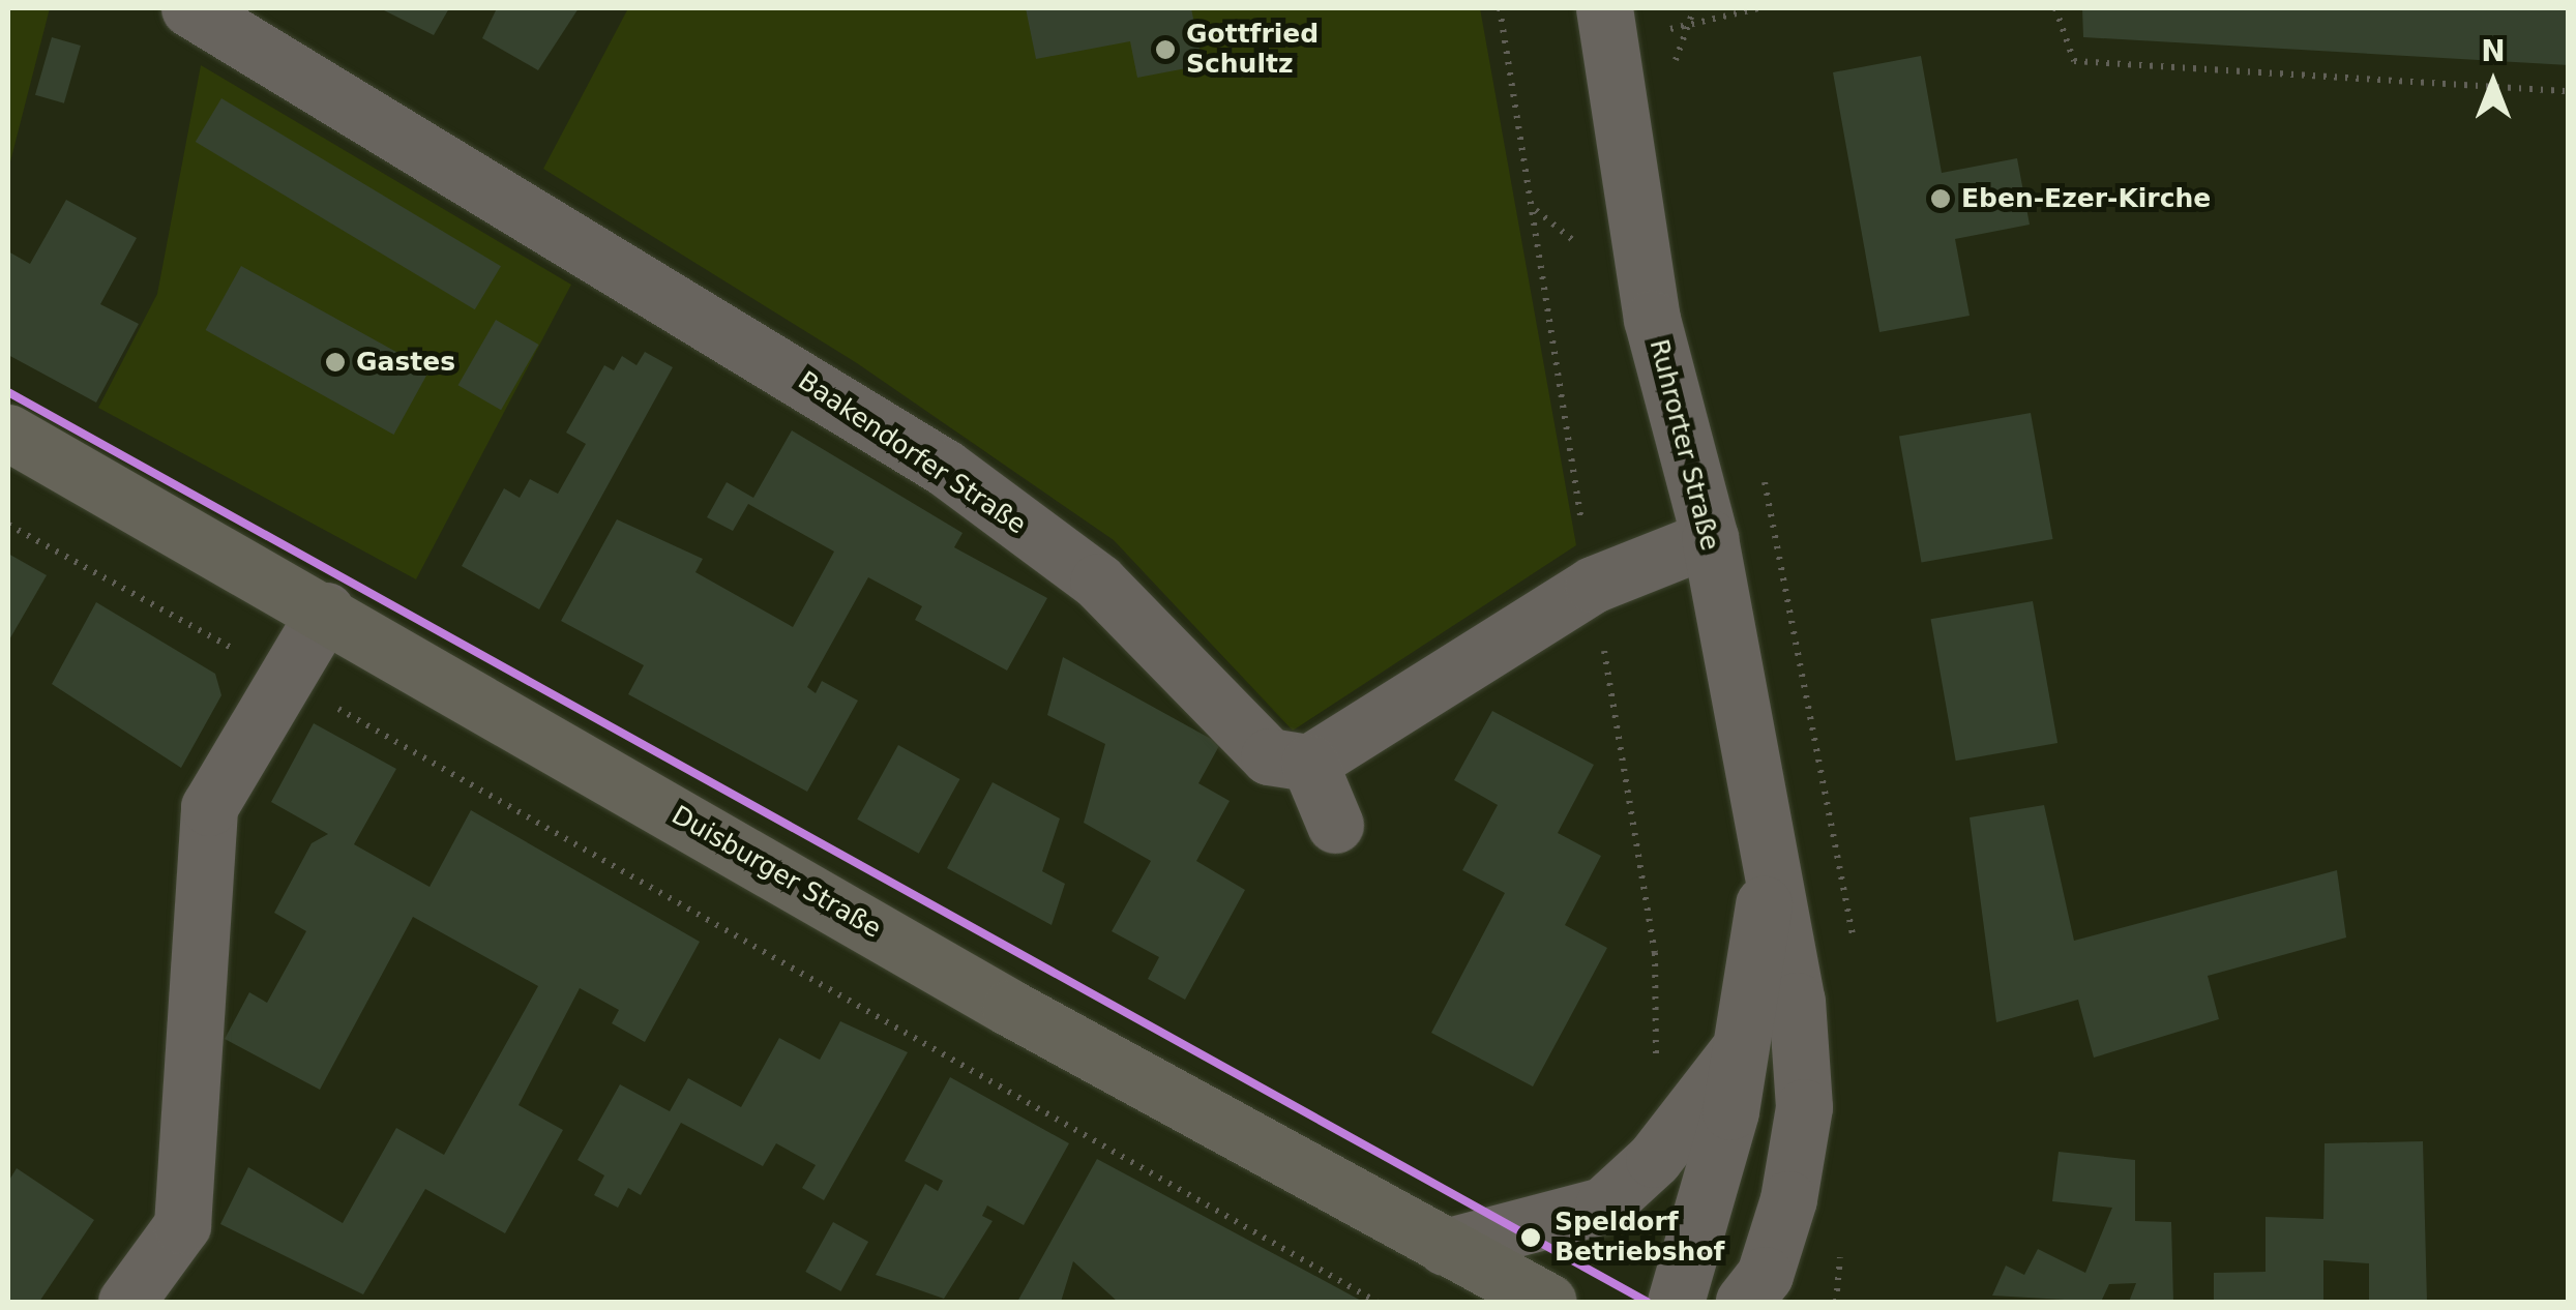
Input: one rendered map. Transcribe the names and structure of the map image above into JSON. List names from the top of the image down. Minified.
{"streets":{"main road":["Duisburger Straße"],"street":["Ruhrorter Straße","Baakendorfer Straße"]},"crossings":[["Ruhrorter Straße","Duisburger Straße"]],"places":["Gottfried Schultz","Eben-Ezer-Kirche","Gastes","Speldorf Betriebshof"],"north":"top"}
